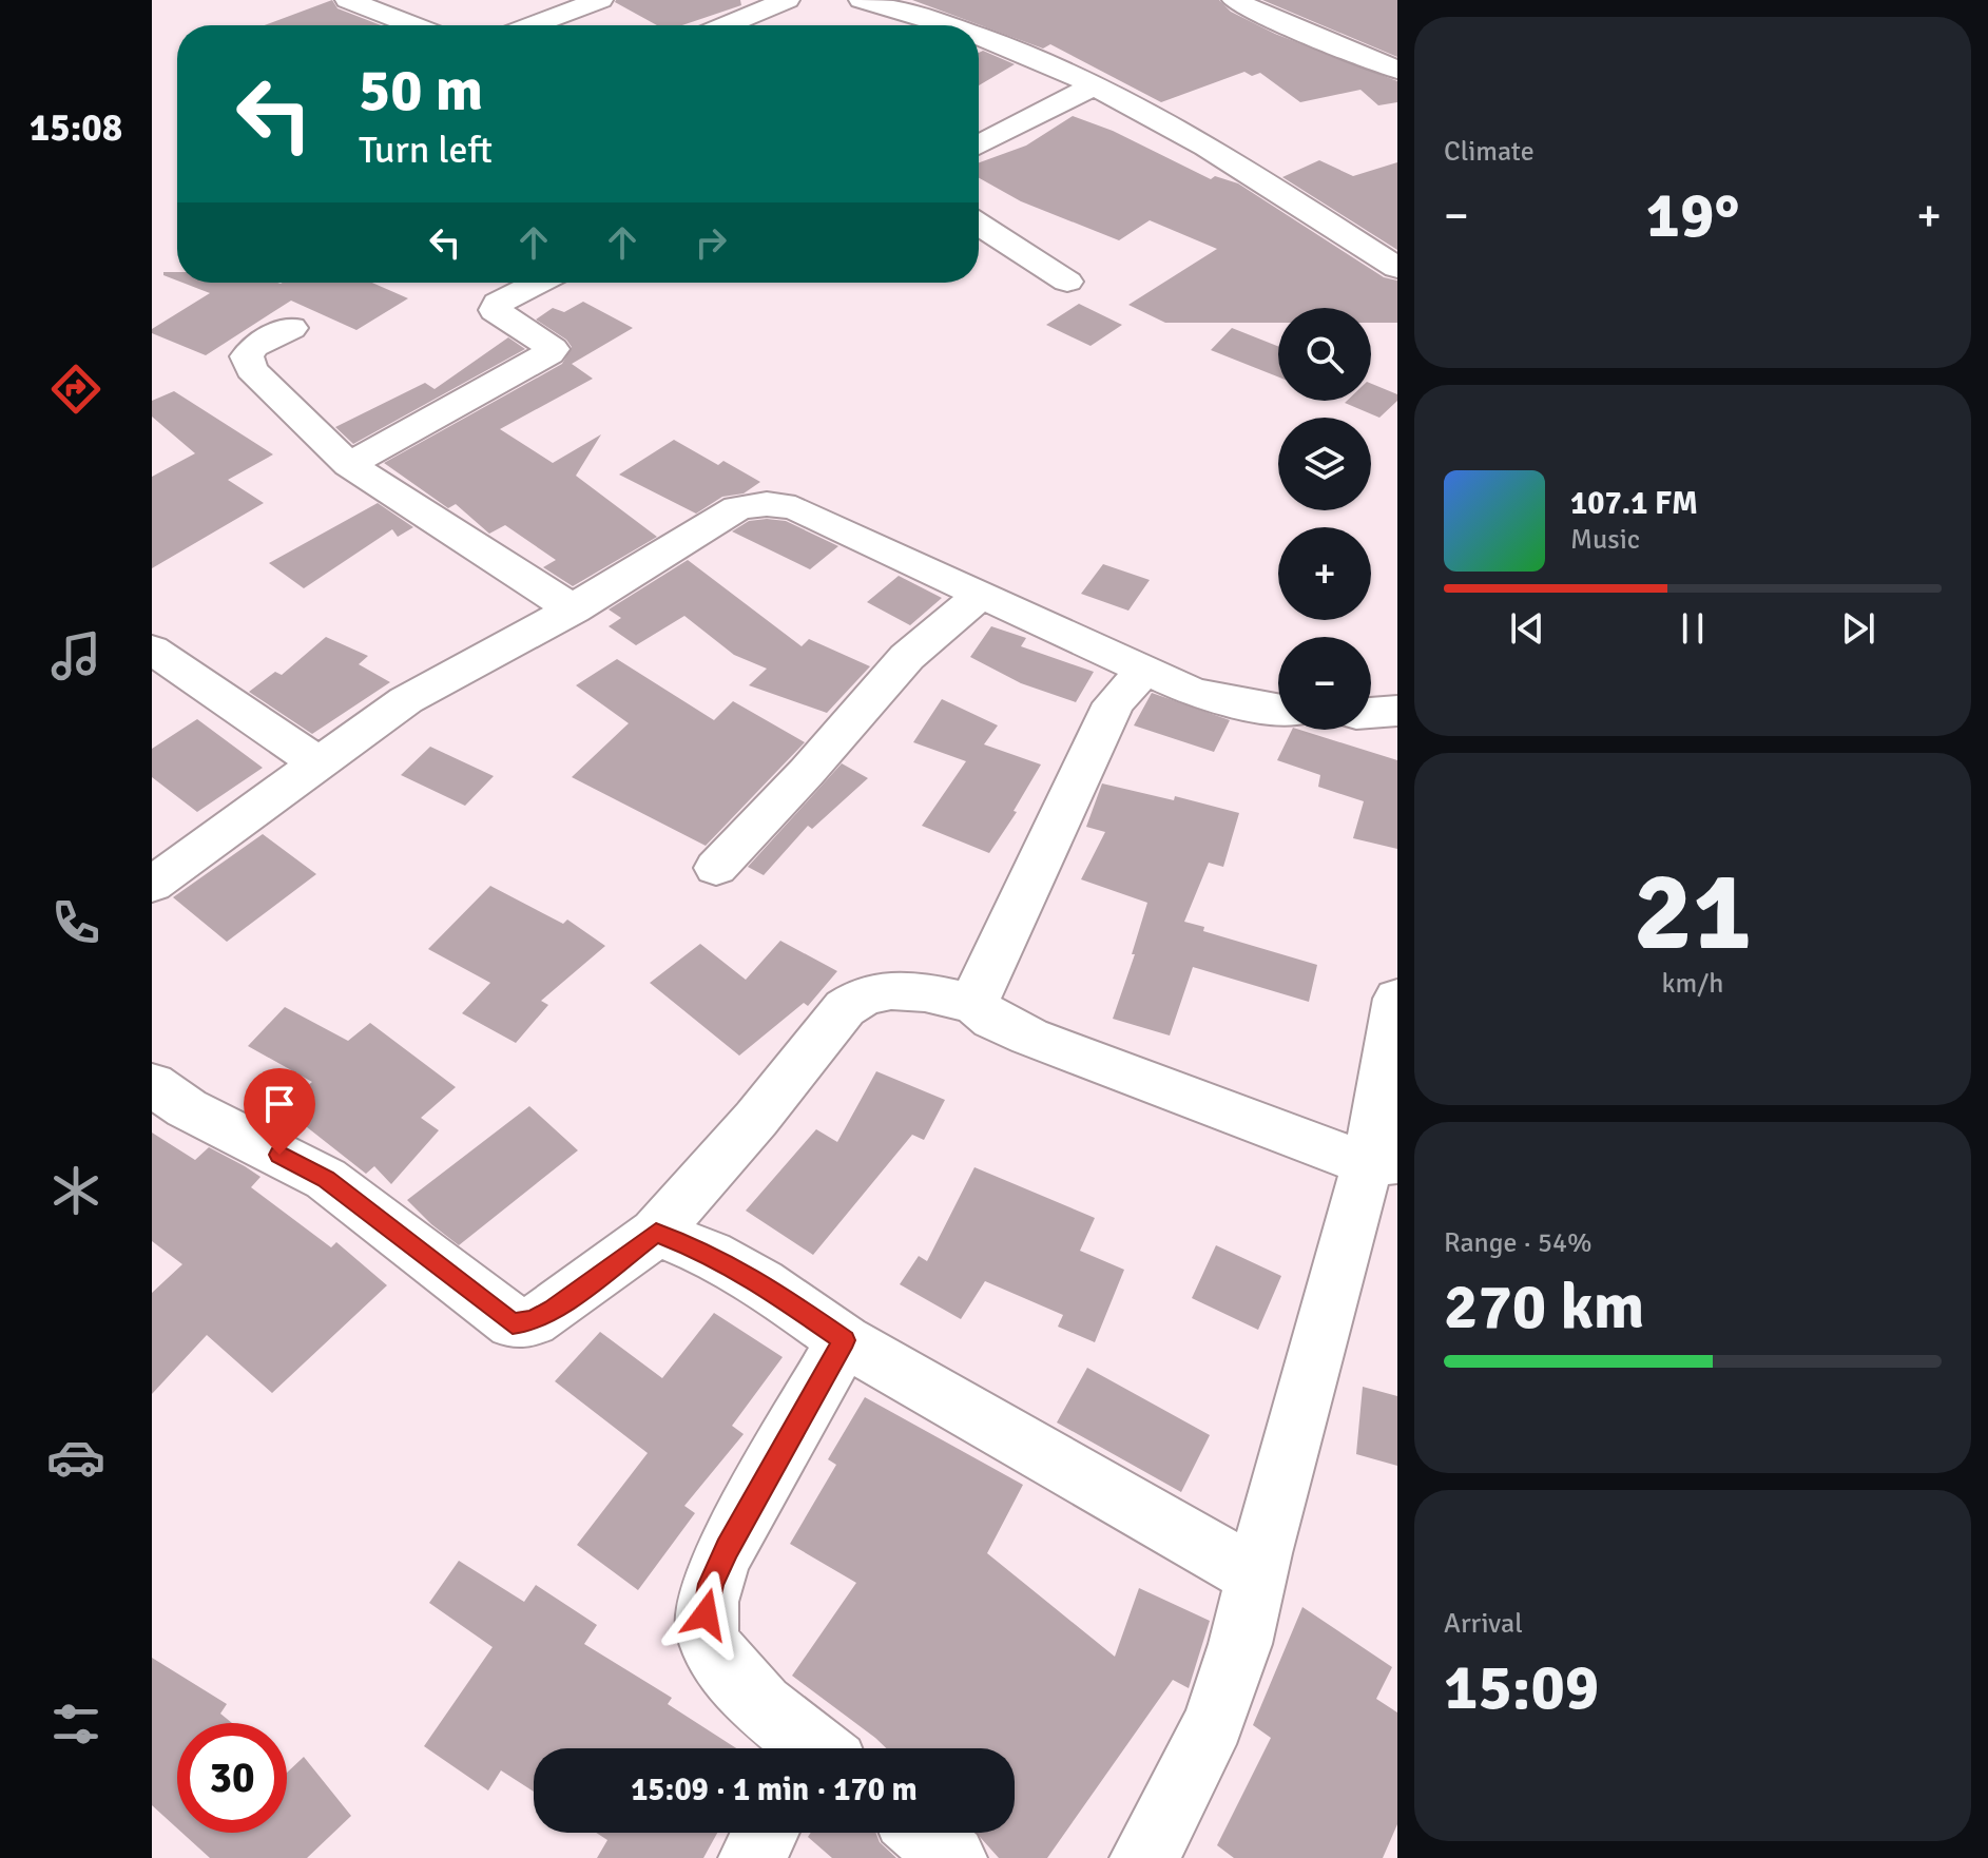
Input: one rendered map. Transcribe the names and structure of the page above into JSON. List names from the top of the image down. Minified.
{"page":{"tabs":"15:08","tile":["Climate",["21","km/h"],["Range · 54%","270 km"],["Arrival","15:09"]],"turn":["50 m","Turn left"],"heat":["−","19°","+"],"map_buttons":["+","−"],"song":["107.1 FM","Music"],"limit":"30","trip":"15:09 · 1 min · 170 m"}}
